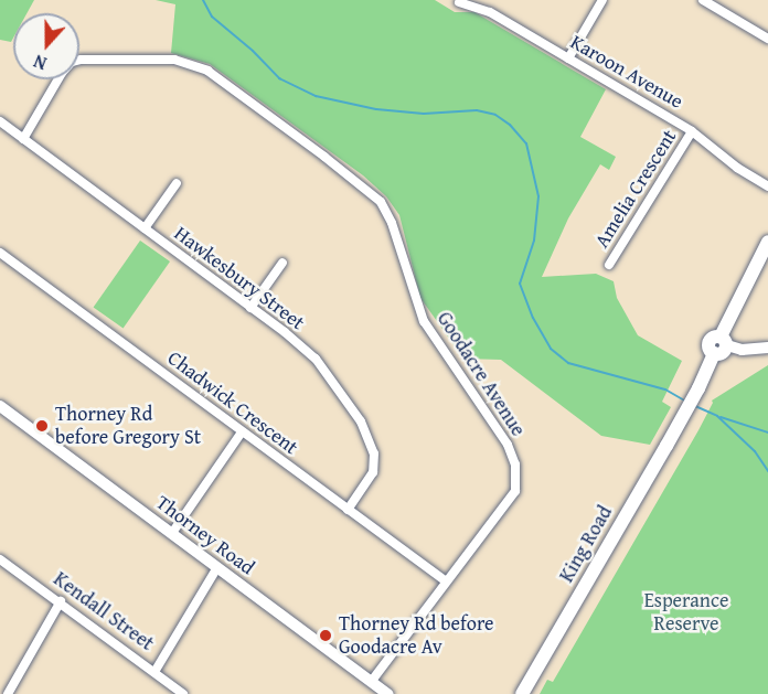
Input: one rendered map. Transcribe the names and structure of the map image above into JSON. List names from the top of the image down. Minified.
{"streets":{"main road":["King Road"],"street":["Karoon Avenue","Amelia Crescent","Hawkesbury Street","Goodacre Avenue","Chadwick Crescent","Thorney Road","Kendall Street"]},"crossings":[["Karoon Avenue","Amelia Crescent"],["Hawkesbury Street","Goodacre Avenue"],["Hawkesbury Street","Chadwick Crescent"],["Goodacre Avenue","Chadwick Crescent"],["Goodacre Avenue","Thorney Road"]],"parks":["Esperance Reserve"],"places":["Thorney Rd before Gregory St","Thorney Rd before Goodacre Av"],"north":"bottom"}
